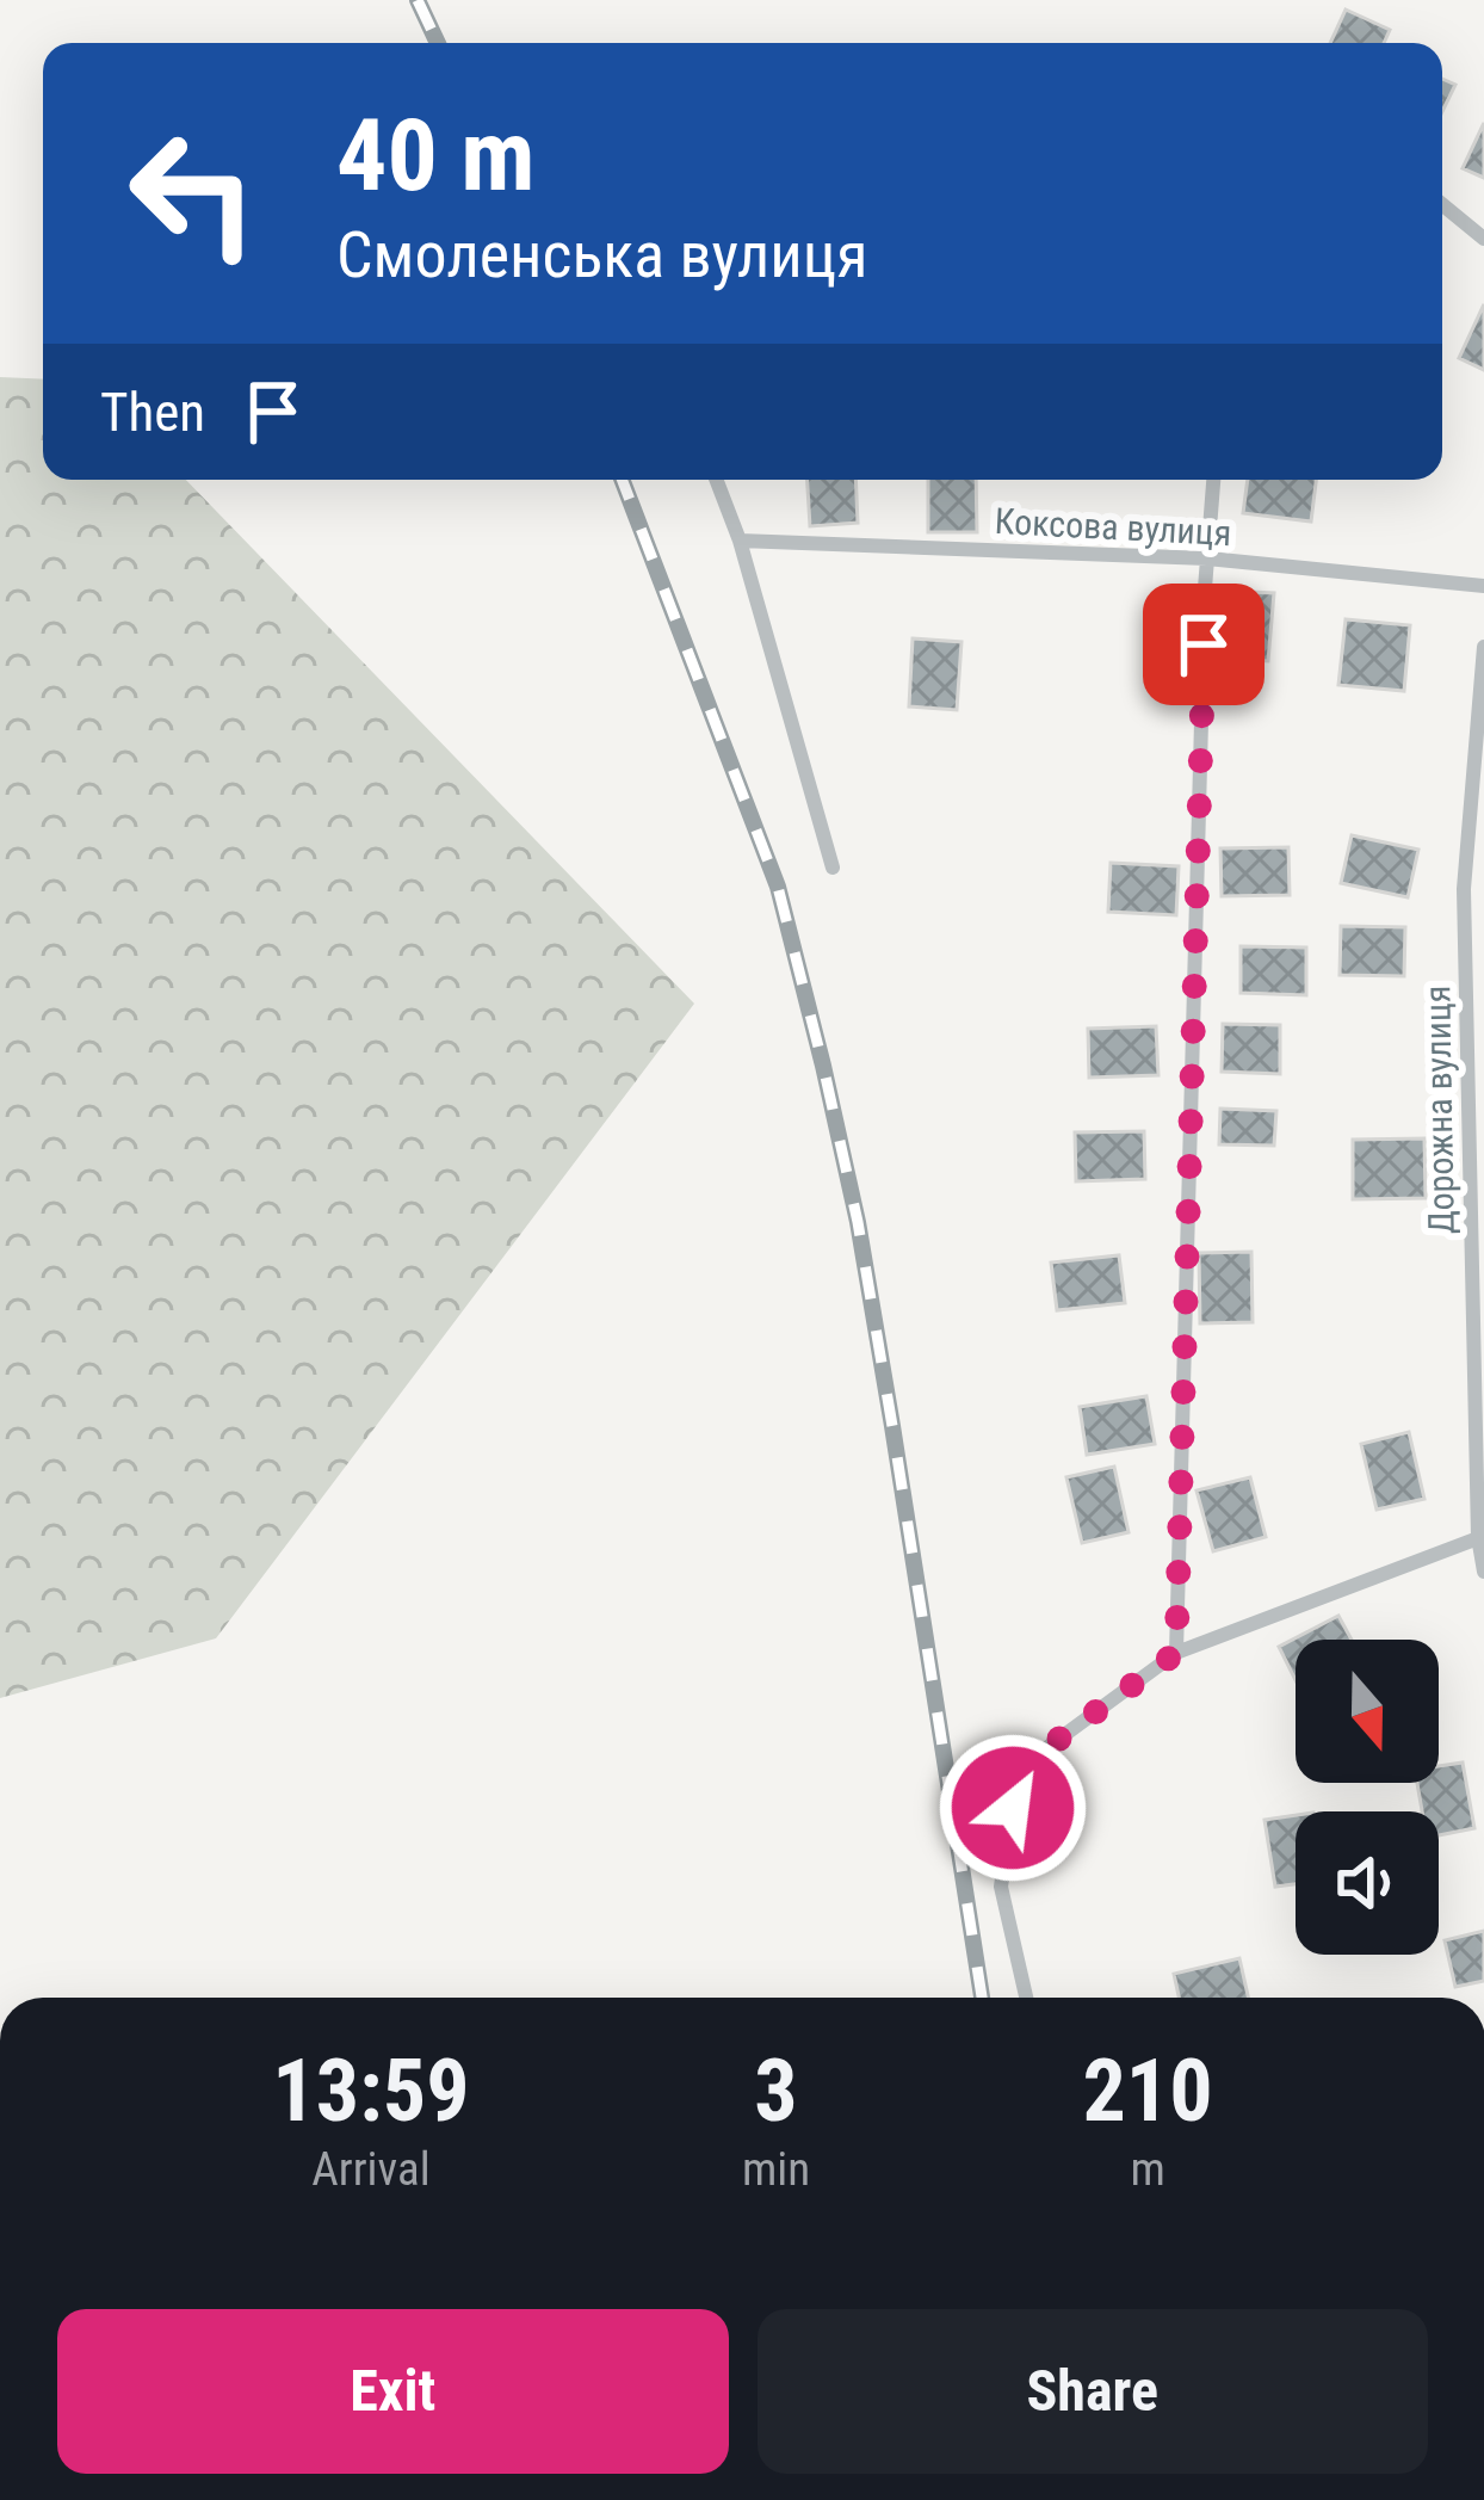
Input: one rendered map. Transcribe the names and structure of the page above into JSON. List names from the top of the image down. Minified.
{"streets":{"street":["Коксова вулиця","Дорожна вулиця"]},"north":"bottom","page":{"turn":["40 m","Смоленська вулиця"],"then":"Then","eta":["13:59","Arrival","3","min","210","m"],"buttons":["Exit","Share"]}}
